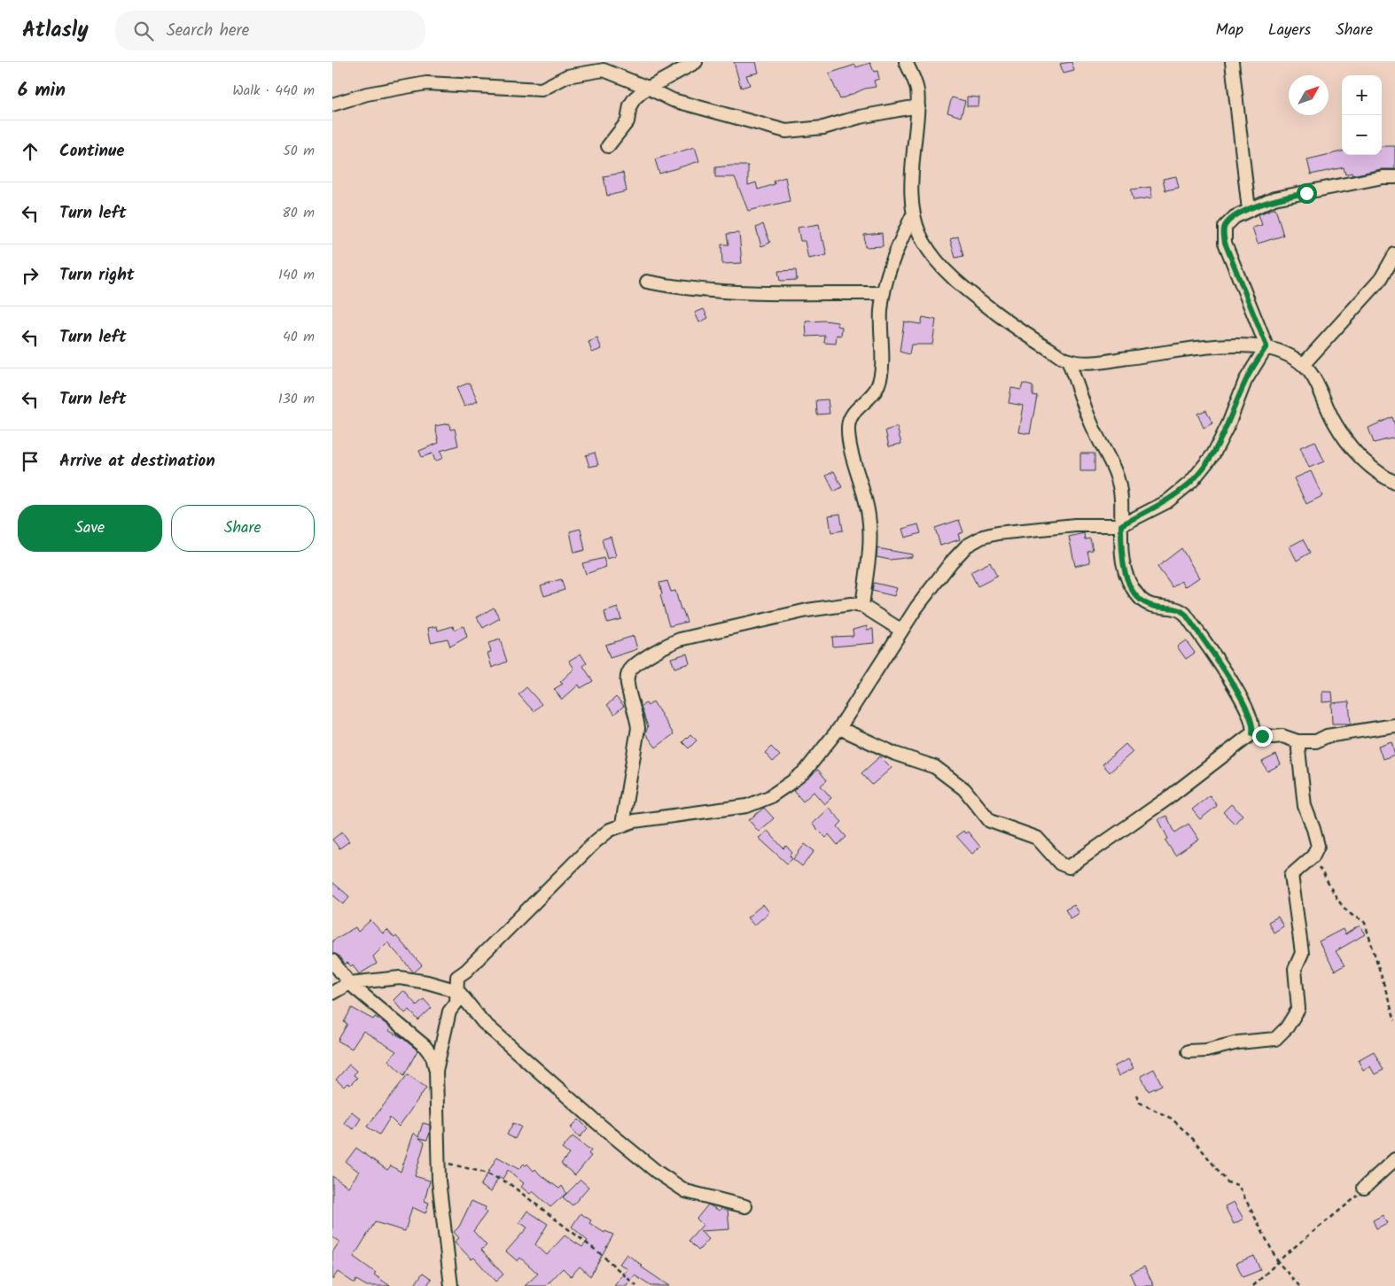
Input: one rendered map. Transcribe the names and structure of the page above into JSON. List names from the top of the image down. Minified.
{"north":"top right","page":{"header":"Atlasly","search":"Search here","nav":["Map","Layers","Share"],"heading":["6 min","Walk · 440 m"],"map_buttons":["+","−"],"list":[["Continue","50 m"],["Turn left","80 m"],["Turn right","140 m"],["Turn left","40 m"],["Turn left","130 m"],"Arrive at destination"],"buttons":["Save","Share"]}}
